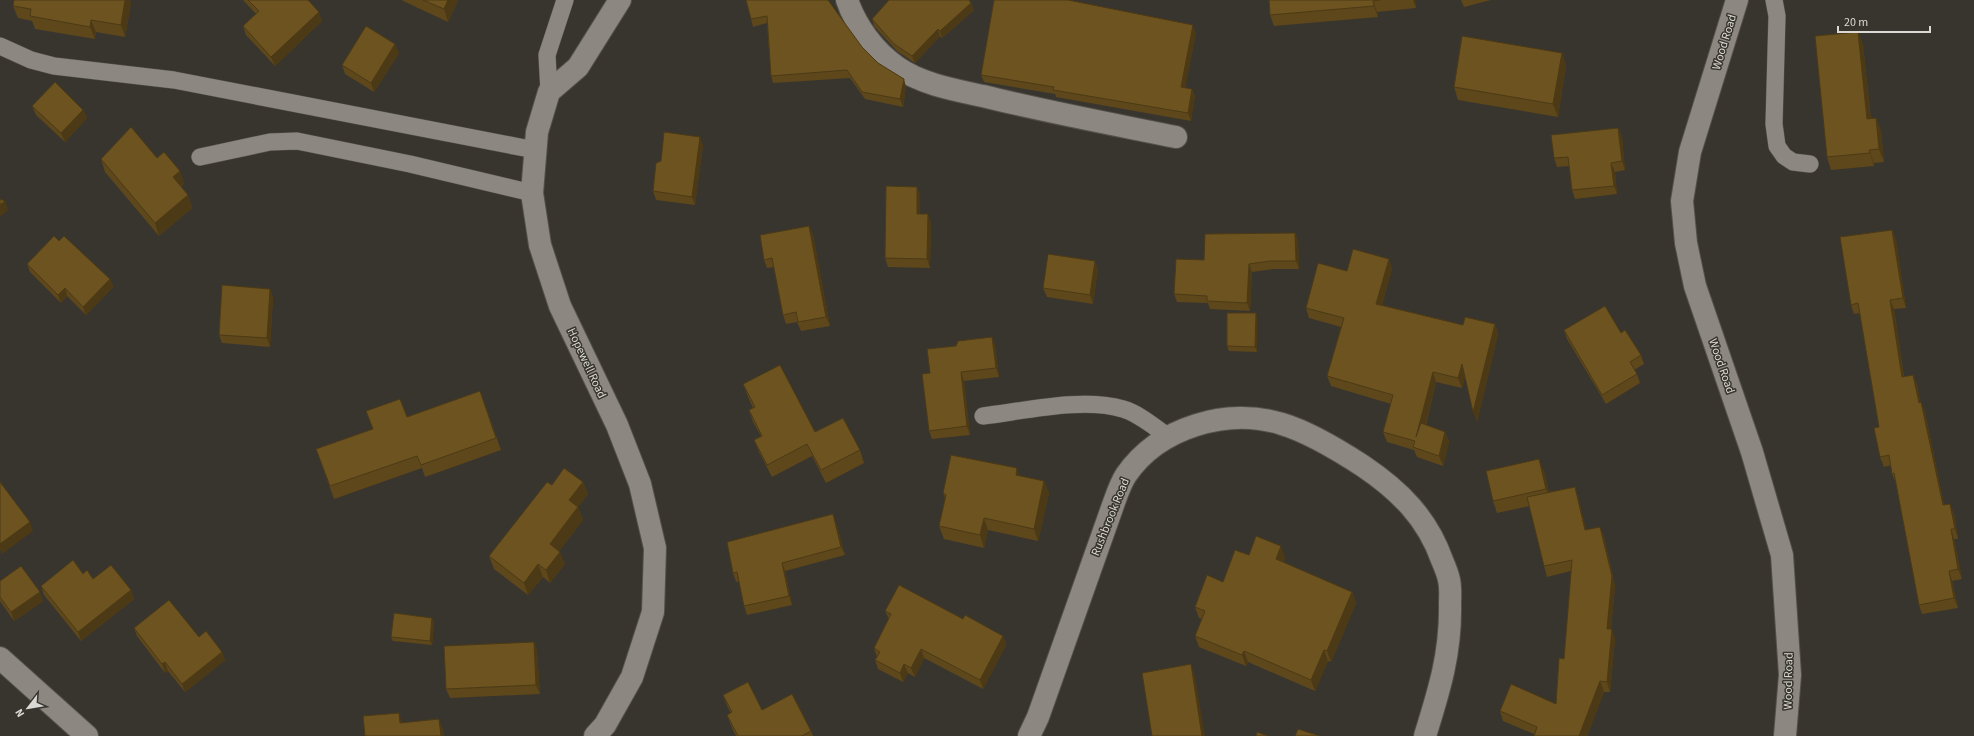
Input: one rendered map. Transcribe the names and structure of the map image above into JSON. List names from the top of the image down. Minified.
{"streets":{"street":["Wood Road","Hopewell Road","Rushbrook Road"]},"scale_bar":"20 m","north":"bottom left"}
